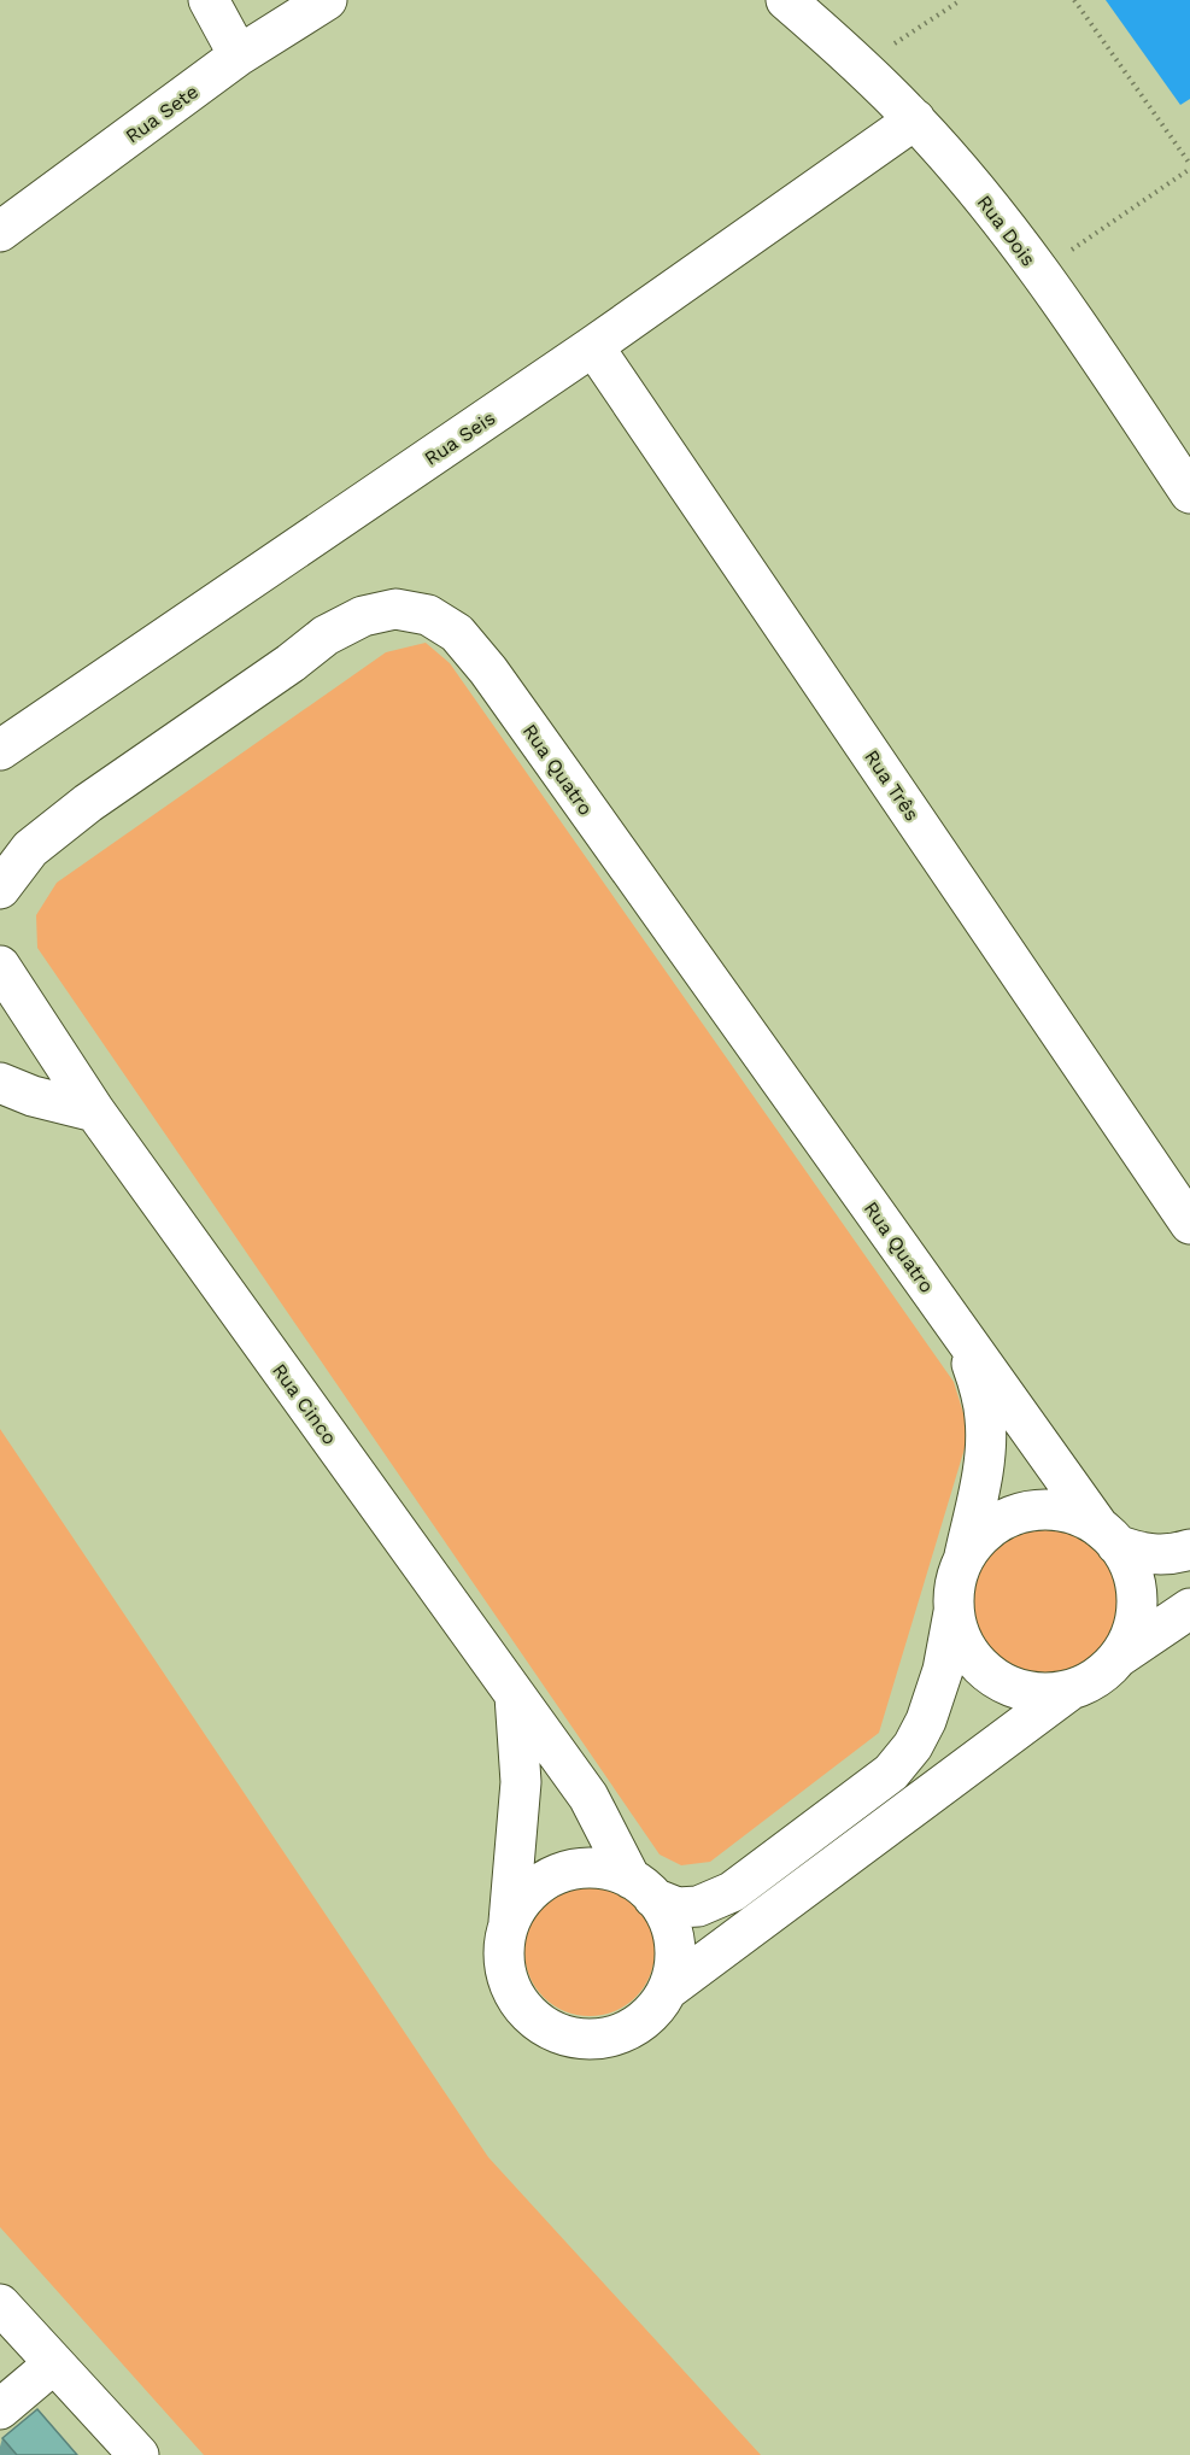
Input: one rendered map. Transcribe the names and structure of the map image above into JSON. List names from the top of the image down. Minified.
{"streets":{"street":["Rua Sete","Rua Dois","Rua Seis","Rua Quatro","Rua Três","Rua Cinco"]},"crossings":[["Rua Dois","Rua Seis"],["Rua Seis","Rua Três"]]}
